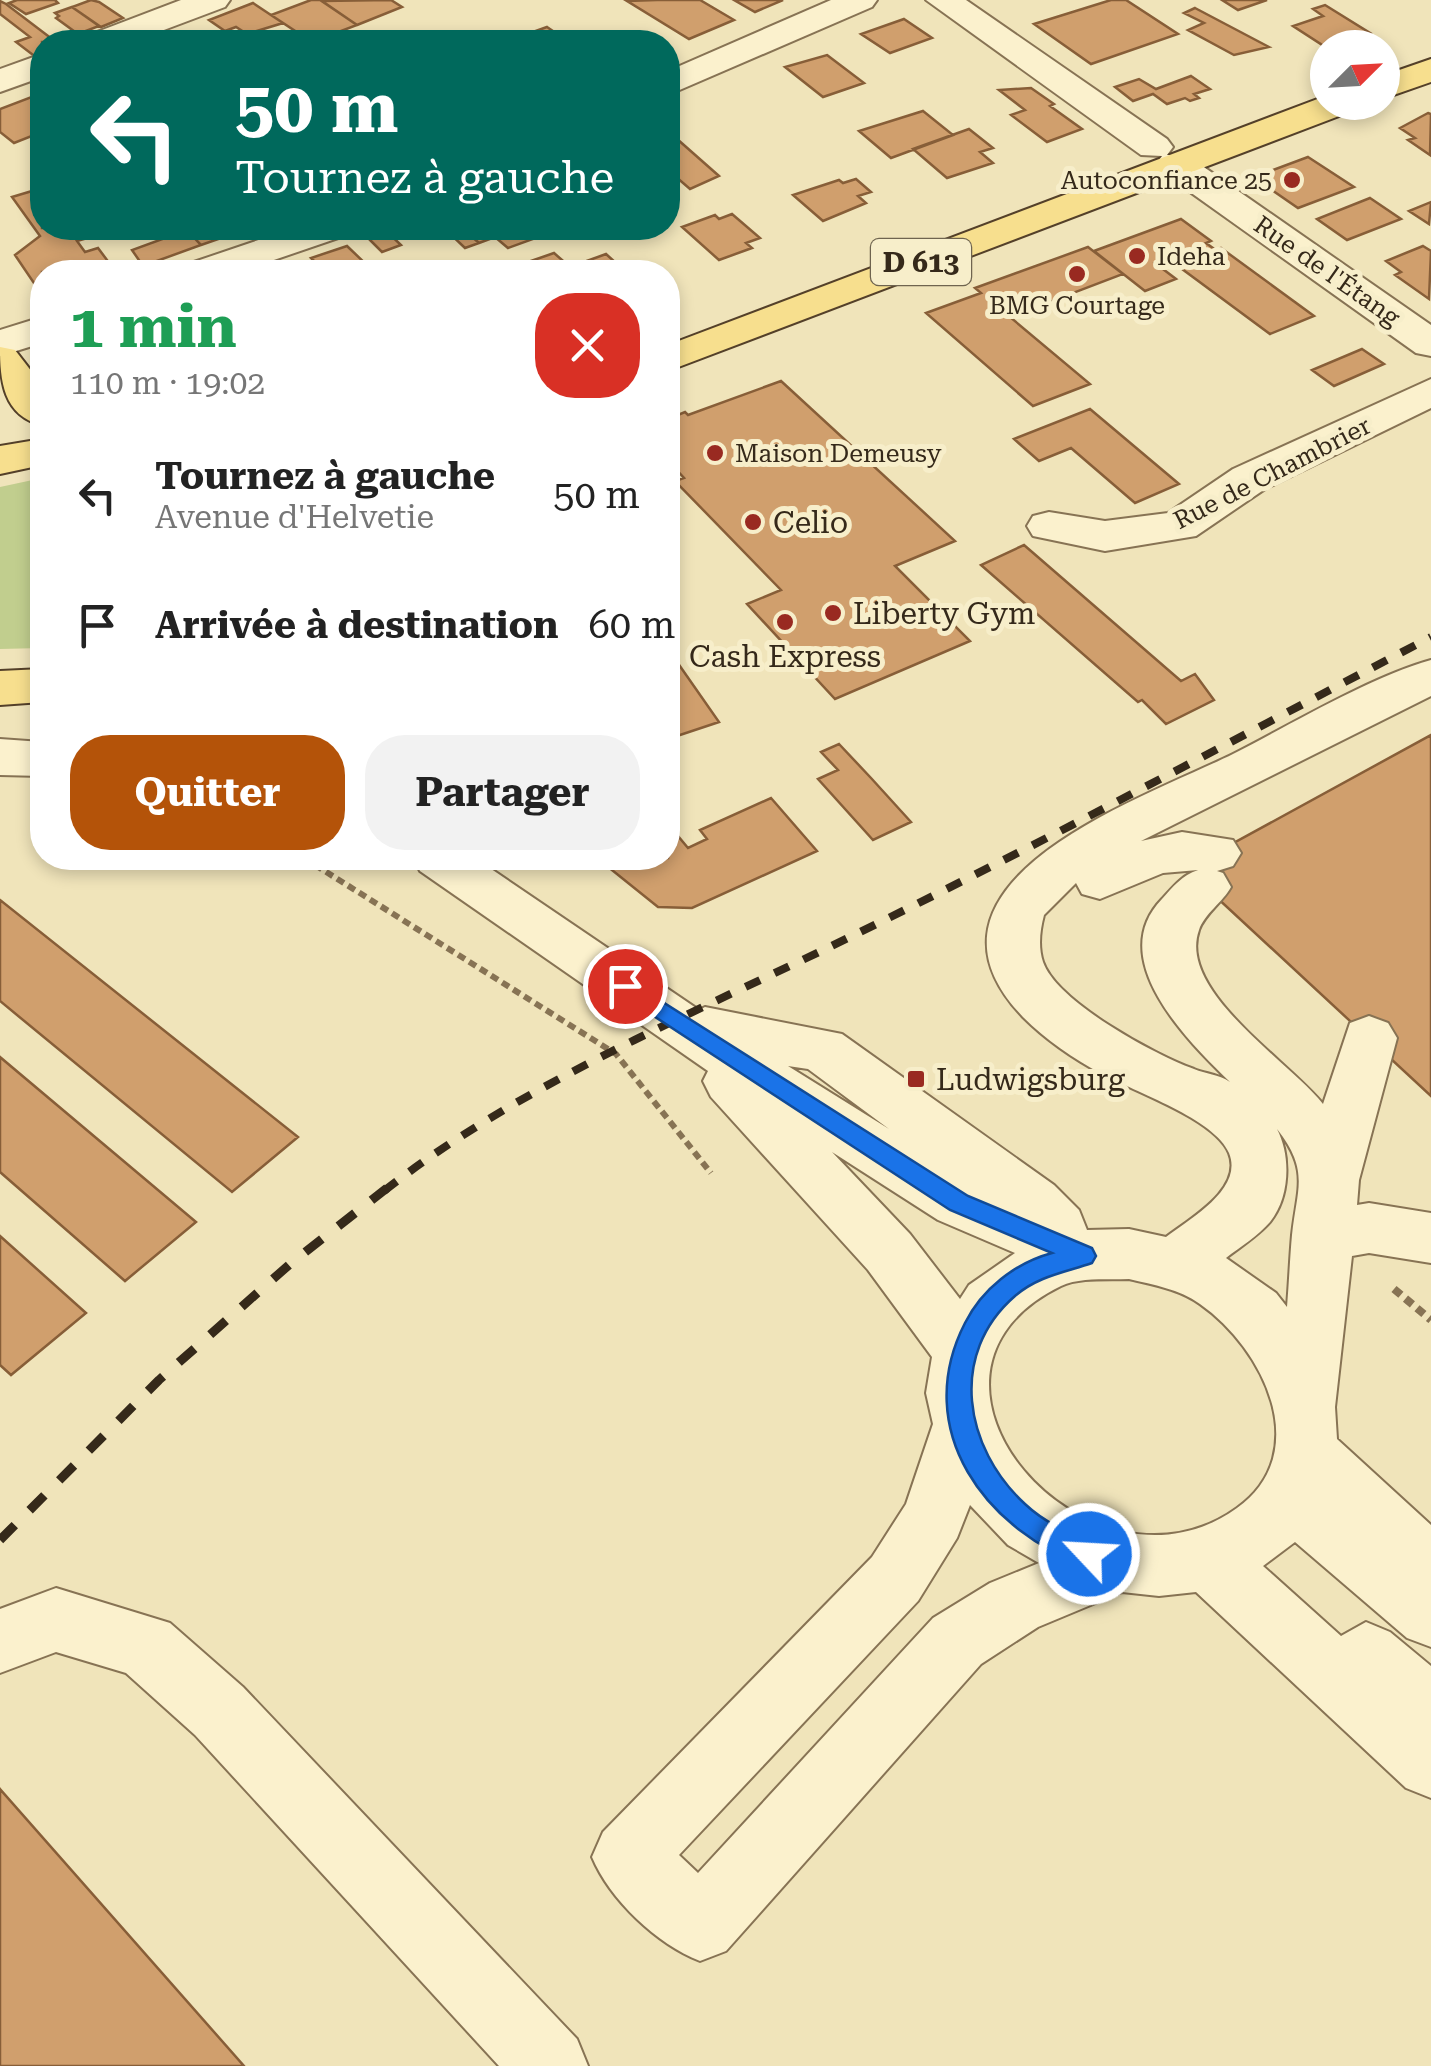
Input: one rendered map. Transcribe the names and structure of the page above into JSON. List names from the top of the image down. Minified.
{"streets":{"main road":["D 613"],"street":["Rue de l'Étang","Rue de Chambrier"]},"crossings":[["D 613","Rue de l'Étang"]],"places":{"other":["Autoconfiance 25","Ideha","BMG Courtage","Maison Demeusy","Celio","Liberty Gym","Cash Express"],"transit":["Ludwigsburg"]},"north":"top right","page":{"turn":["50 m","Tournez à gauche"],"heading":["1 min","110 m · 19:02"],"list":[{"name":"Tournez à gauche","note":"Avenue d'Helvetie","value":"50 m"},{"name":"Arrivée à destination","value":"60 m"}],"buttons":["Quitter","Partager"]}}
